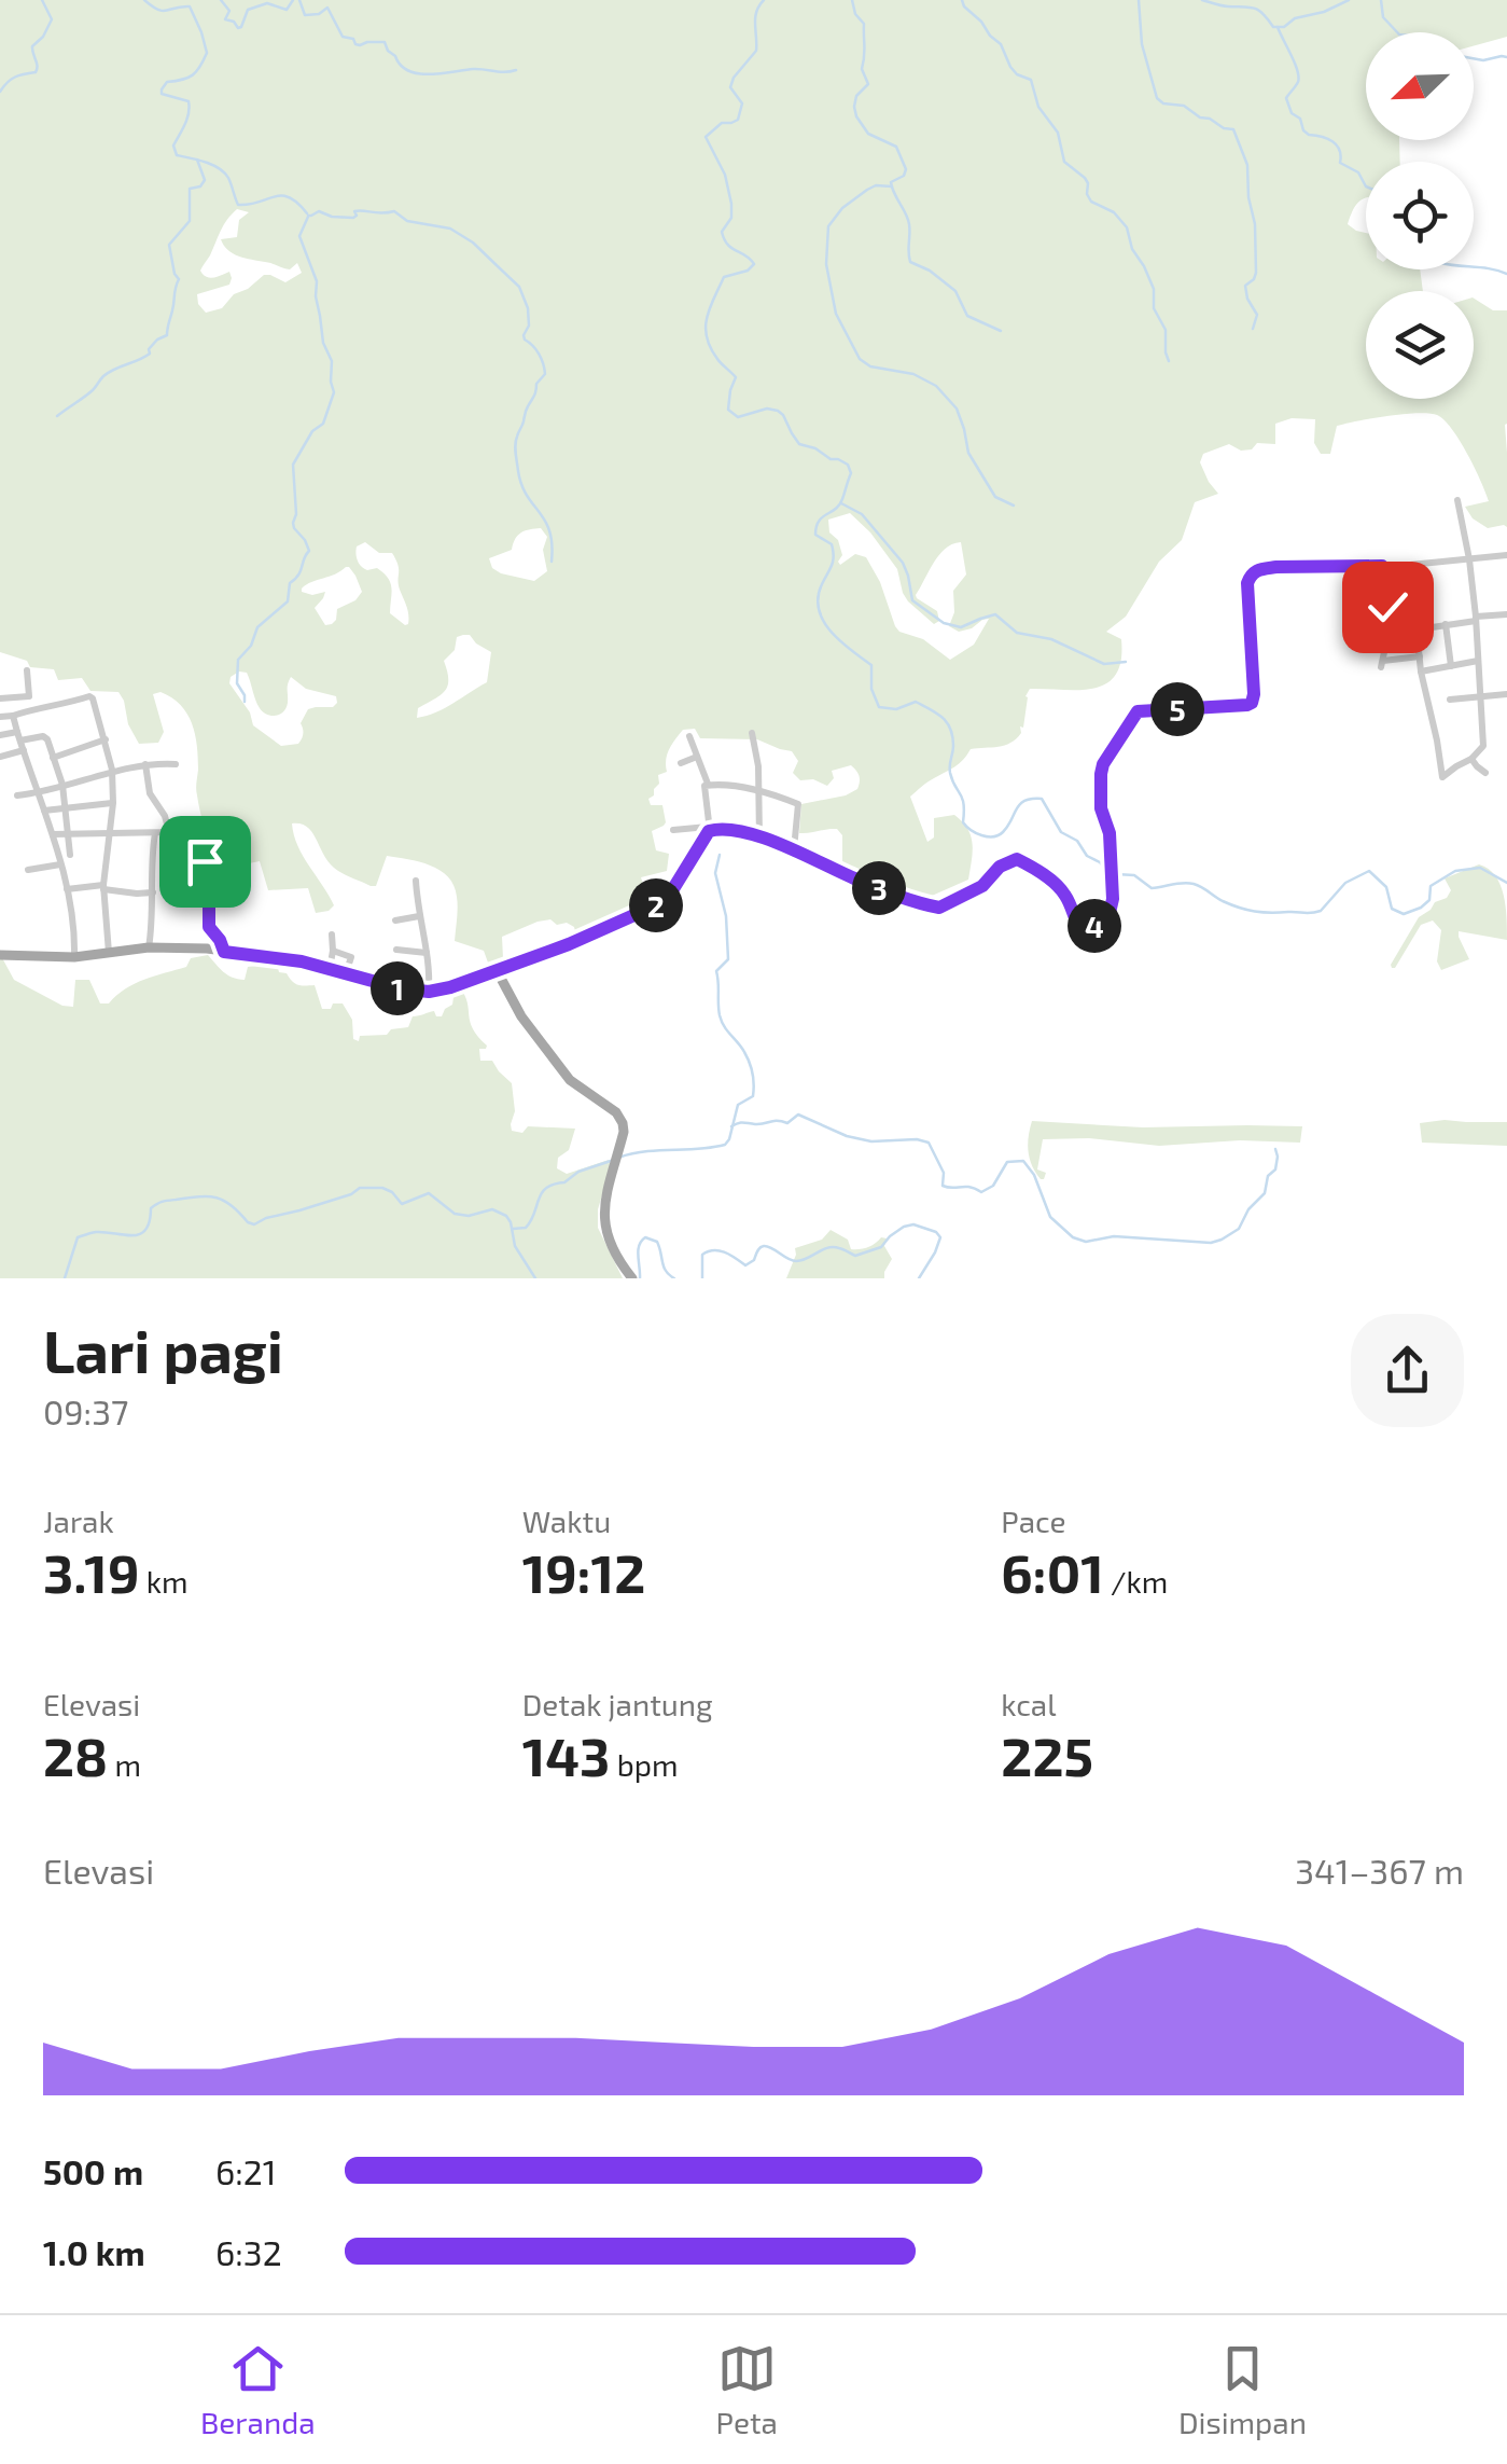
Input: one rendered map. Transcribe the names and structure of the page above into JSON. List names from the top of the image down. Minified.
{"north":"bottom left","page":{"pins":["5","3","2","4","1"],"heading":["Lari pagi","09:37"],"stats":[["Jarak","3.19 km"],["Waktu","19:12"],["Pace","6:01 /km"],["Elevasi","28 m"],["Detak jantung","143 bpm"],["kcal","225"]],"chart":["Elevasi","341–367 m"],"list":[{"name":"500 m","note":"6:21"},{"name":"1.0 km","note":"6:32"}],"tabs":["Beranda","Peta","Disimpan"]}}
